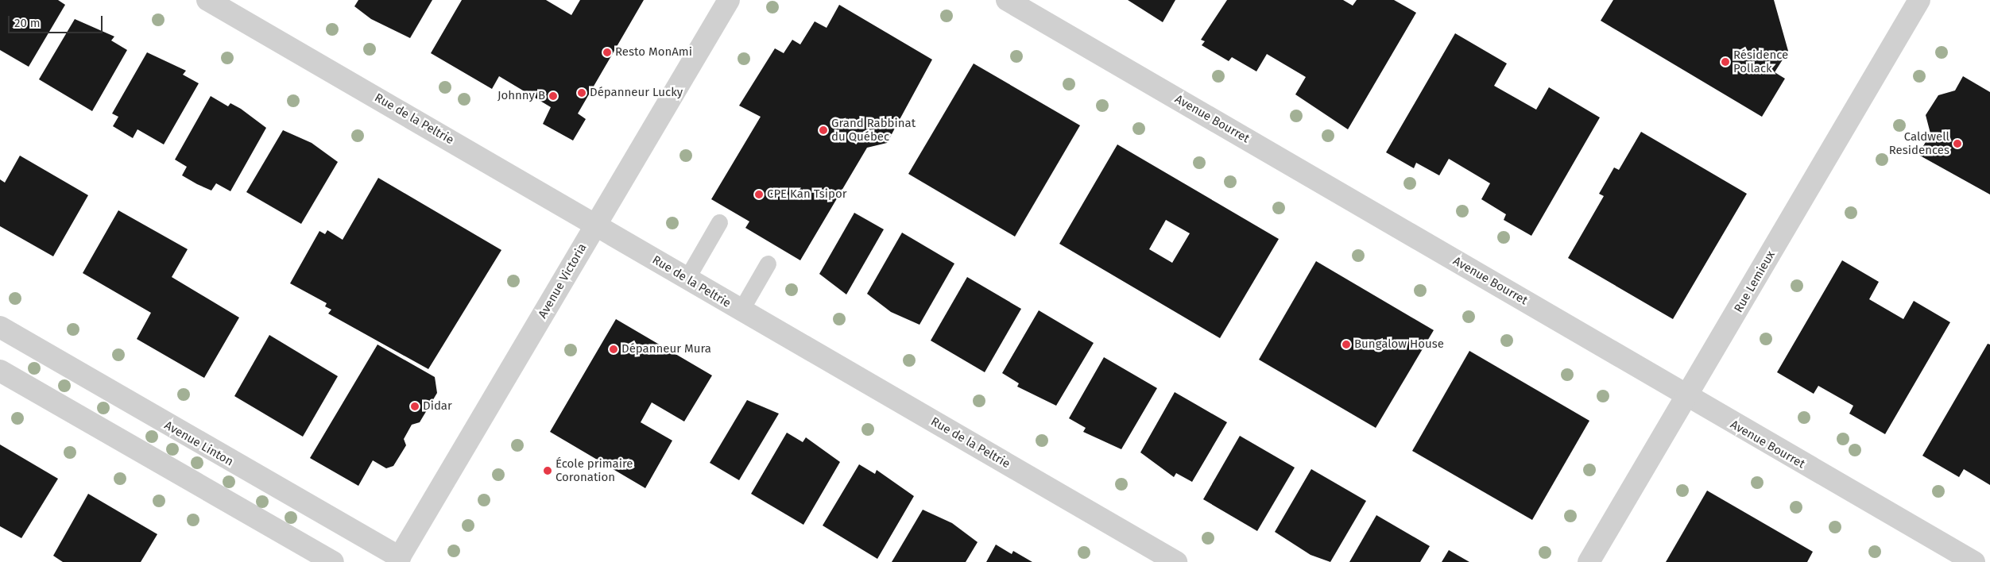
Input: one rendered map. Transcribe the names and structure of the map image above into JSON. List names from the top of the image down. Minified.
{"streets":{"street":["Rue de la Peltrie","Avenue Bourret","Avenue Victoria","Rue Lemieux","Avenue Linton"]},"crossings":[["Rue de la Peltrie","Avenue Victoria"],["Avenue Bourret","Rue Lemieux"],["Avenue Victoria","Avenue Linton"]],"places":["Resto MonAmi","Résidence Pollack","Dépanneur Lucky","Johnny B","Grand Rabbinat du Québec","Caldwell Residences","CPE Kan Tsipor","Bungalow House","Dépanneur Mura","Didar","École primaire Coronation"],"scale_bar":"20 m"}
